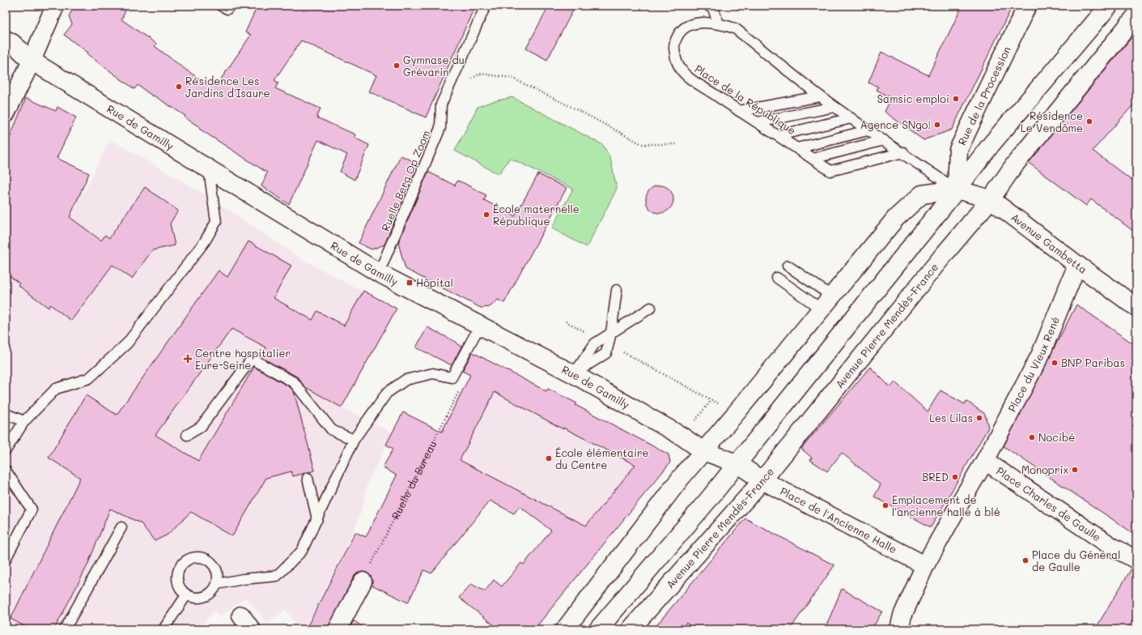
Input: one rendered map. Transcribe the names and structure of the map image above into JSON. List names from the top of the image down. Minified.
{"streets":{"street":["Rue de la Procession","Rue de Gamilly","Avenue Gambetta","Avenue Pierre Mendès-France","Place du Vieux René","Place Charles de Gaulle","Place de l'Ancienne Halle"],"lane":["Place de la République","Ruelle Berg Op Zoom"],"path":["Ruelle du Bureau"]},"crossings":[["Rue de la Procession","Place de la République"],["Rue de la Procession","Avenue Gambetta"],["Place de la République","Avenue Gambetta"],["Rue de Gamilly","Ruelle Berg Op Zoom"],["Rue de Gamilly","Place de l'Ancienne Halle"],["Avenue Gambetta","Avenue Pierre Mendès-France"],["Avenue Gambetta","Place du Vieux René"],["Avenue Pierre Mendès-France","Place de l'Ancienne Halle"],["Place du Vieux René","Place Charles de Gaulle"]],"places":{"other":["Gymnase du Grévarin","Résidence Les Jardins d'Isaure","Samsic emploi","Résidence Le Vendôme","Agence SNgo!","École maternelle République","BNP Paribas","Les Lilas","Nocibé","École élémentaire du Centre","Monoprix","BRED","Emplacement de l'ancienne halle à blé","Place du Général de Gaulle"],"transit":["Hôpital"],"health":["Centre hospitalier Eure-Seine"]}}
